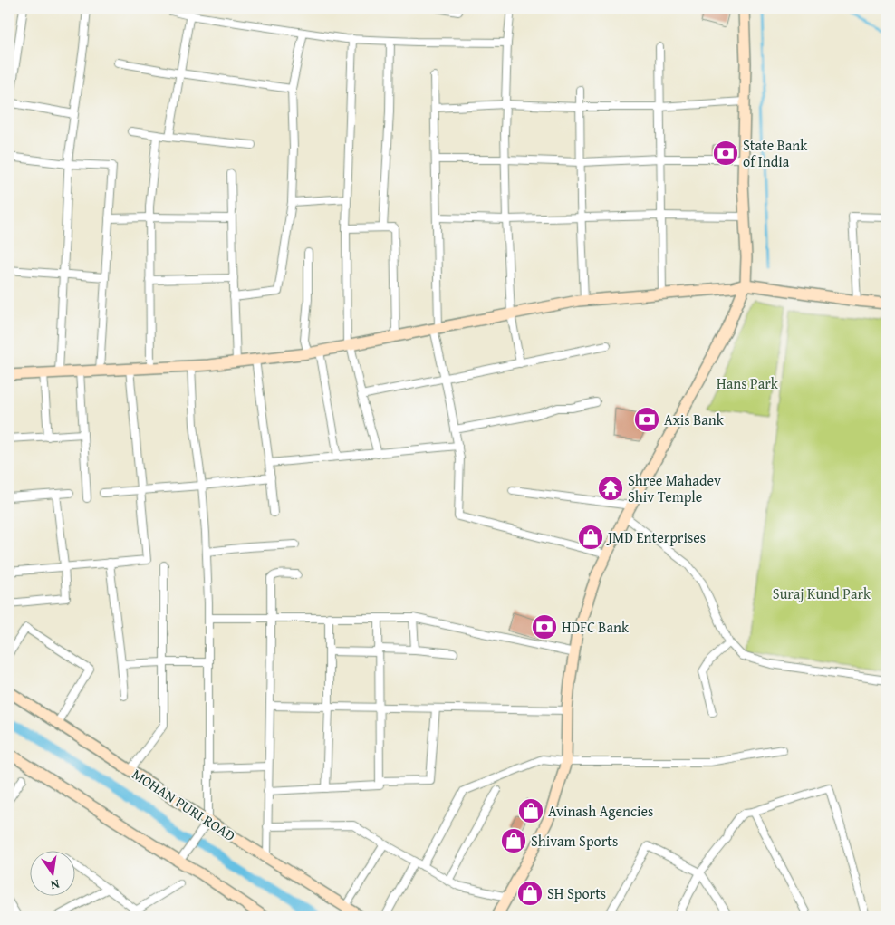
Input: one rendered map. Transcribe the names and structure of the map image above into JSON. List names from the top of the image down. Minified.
{"streets":{"street":["MOHAN PURI ROAD"]},"parks":["Hans Park","Suraj Kund Park"],"places":{"bank":["State Bank of India","Axis Bank","HDFC Bank"],"temple":["Shree Mahadev Shiv Temple"],"shop":["JMD Enterprises","Avinash Agencies","Shivam Sports","SH Sports"]},"north":"bottom"}
